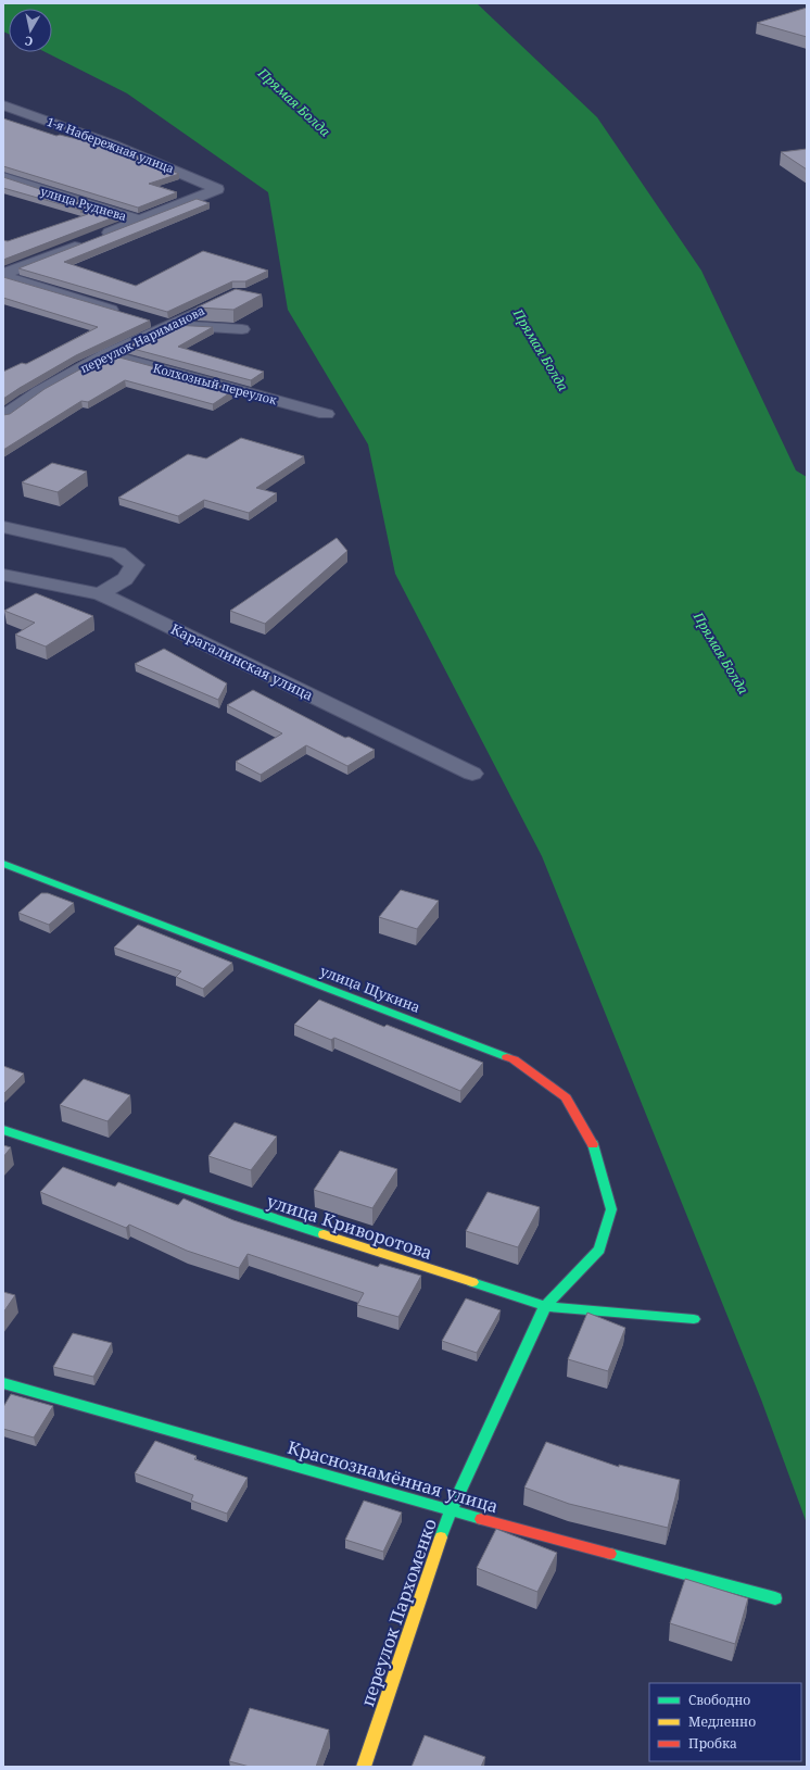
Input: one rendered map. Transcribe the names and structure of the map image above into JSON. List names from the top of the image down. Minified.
{"streets":{"street":["1-я Набережная улица","улица Руднева","переулок Нариманова","Колхозный переулок","Карагалинская улица","улица Щукина","улица Криворотова","Краснознамённая улица","переулок Пархоменко"]},"crossings":[["1-я Набережная улица","улица Руднева"],["переулок Нариманова","Колхозный переулок"],["улица Щукина","переулок Пархоменко"],["улица Криворотова","переулок Пархоменко"],["Краснознамённая улица","переулок Пархоменко"]],"water":["Прямая Болда"],"legend":["Свободно","Медленно","Пробка"],"north":"bottom"}
